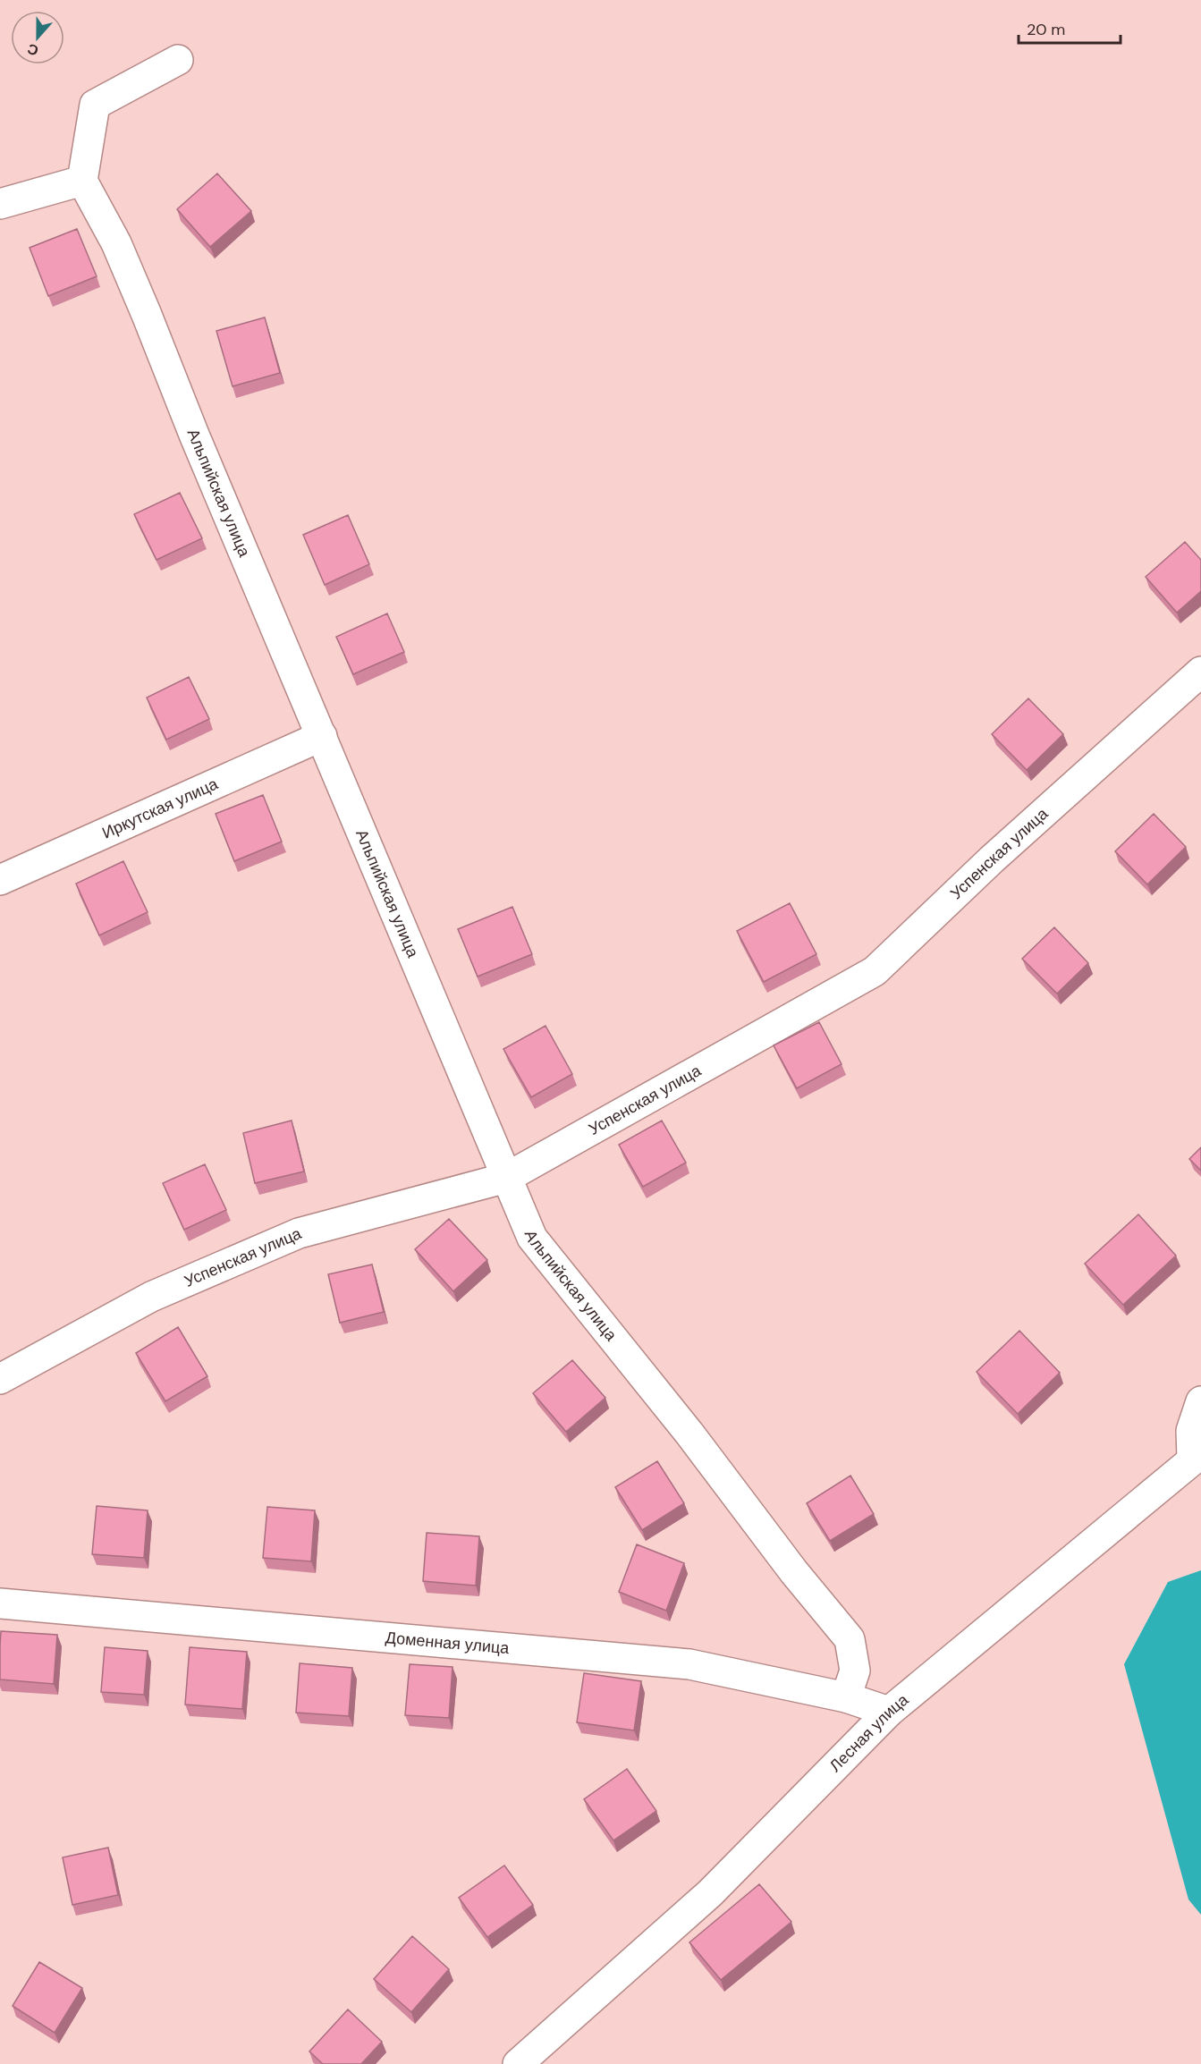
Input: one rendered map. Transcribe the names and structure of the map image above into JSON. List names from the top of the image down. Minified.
{"streets":{"street":["Альпийская улица","Иркутская улица","Успенская улица","Доменная улица","Лесная улица"]},"crossings":[["Альпийская улица","Иркутская улица"],["Альпийская улица","Успенская улица"],["Альпийская улица","Доменная улица"],["Доменная улица","Лесная улица"]],"scale_bar":"20 m","north":"bottom"}
